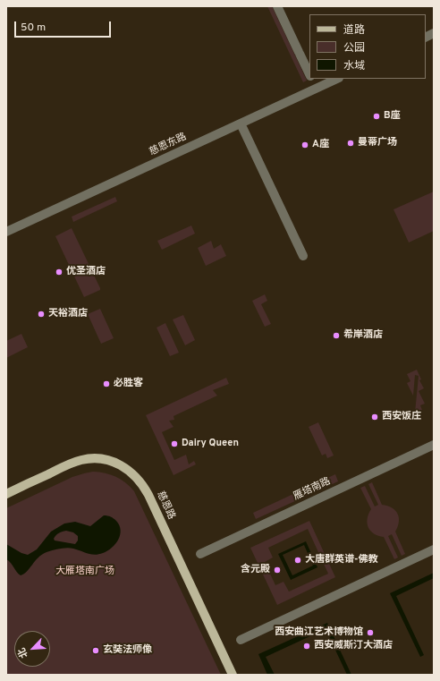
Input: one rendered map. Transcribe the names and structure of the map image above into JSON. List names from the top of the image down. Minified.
{"streets":{"main road":["慈恩路"],"street":["慈恩东路","雁塔南路"]},"parks":["大雁塔南广场"],"places":["B座","曼蒂广场","A座","优圣酒店","天裕酒店","希岸酒店","必胜客","西安饭庄","Dairy Queen","大唐群英谱-佛教","含元殿","西安曲江艺术博物馆","西安威斯汀大酒店","玄奘法师像"],"legend":["道路","公园","水域"],"scale_bar":"50 m","north":"bottom left"}
